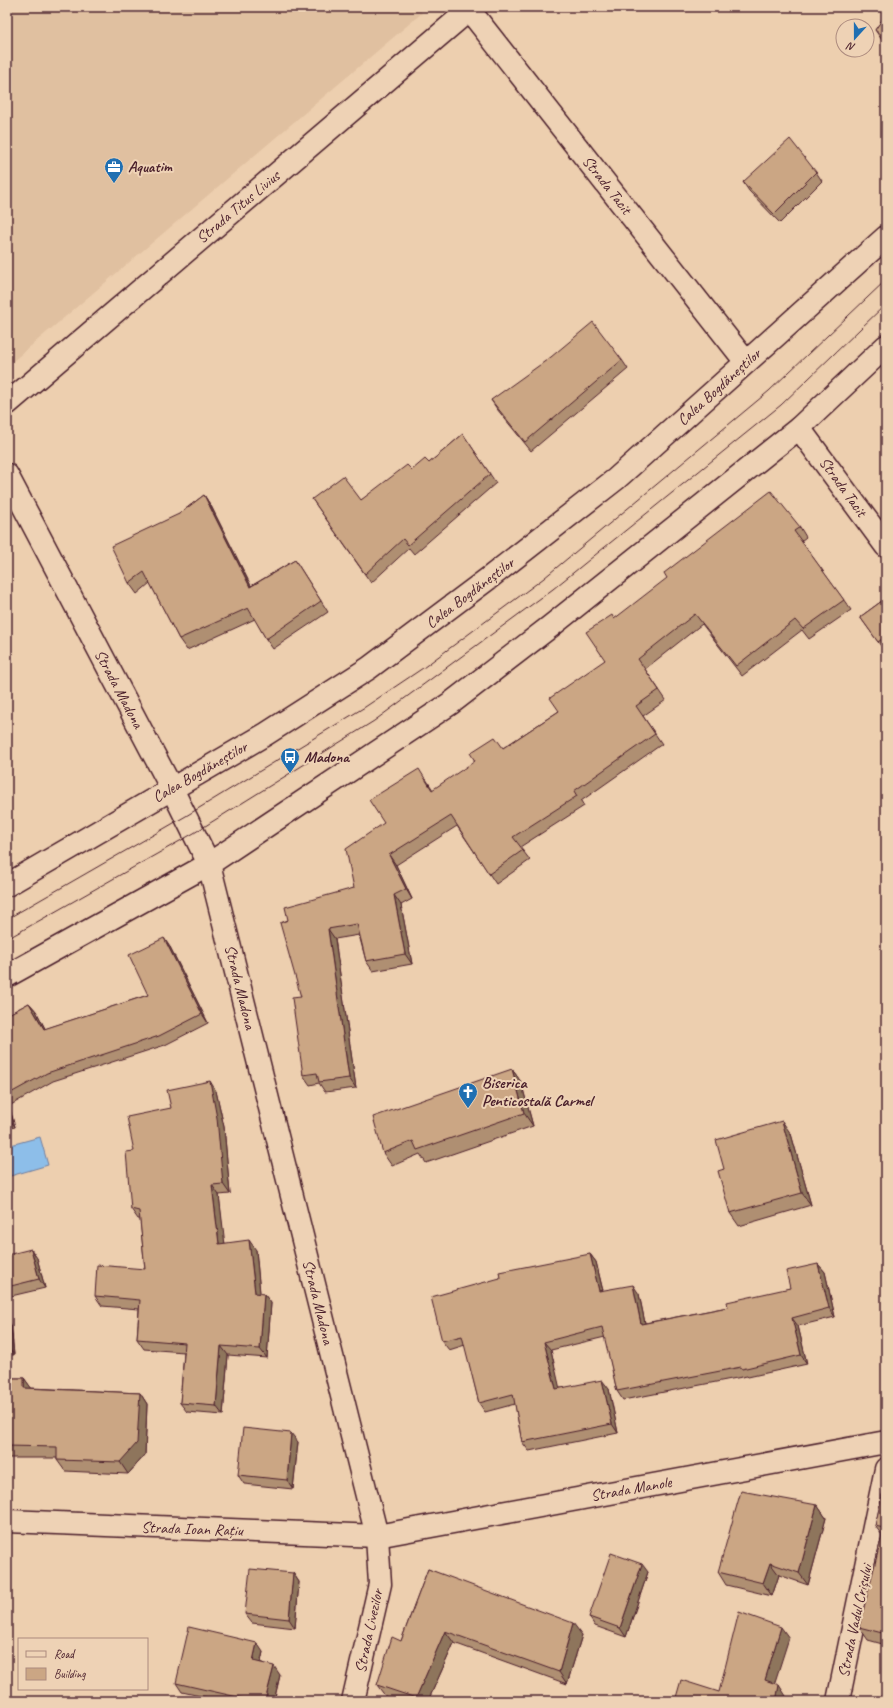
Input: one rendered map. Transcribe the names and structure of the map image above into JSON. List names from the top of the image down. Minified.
{"streets":{"street":["Strada Tacit","Strada Titus Livius","Calea Bogdăneștilor","Strada Madona","Strada Manole","Strada Ioan Rațiu","Strada Vadul Crișului","Strada Livezilor"]},"crossings":[["Strada Tacit","Strada Titus Livius"],["Strada Tacit","Calea Bogdăneștilor"],["Calea Bogdăneștilor","Strada Madona"],["Strada Madona","Strada Manole"],["Strada Madona","Strada Ioan Rațiu"],["Strada Madona","Strada Livezilor"],["Strada Manole","Strada Ioan Rațiu"],["Strada Manole","Strada Livezilor"],["Strada Ioan Rațiu","Strada Livezilor"]],"places":{"office":["Aquatim"],"bus stop":["Madona"],"church":["Biserica Penticostală Carmel"]},"legend":["Road","Building"],"north":"bottom"}
